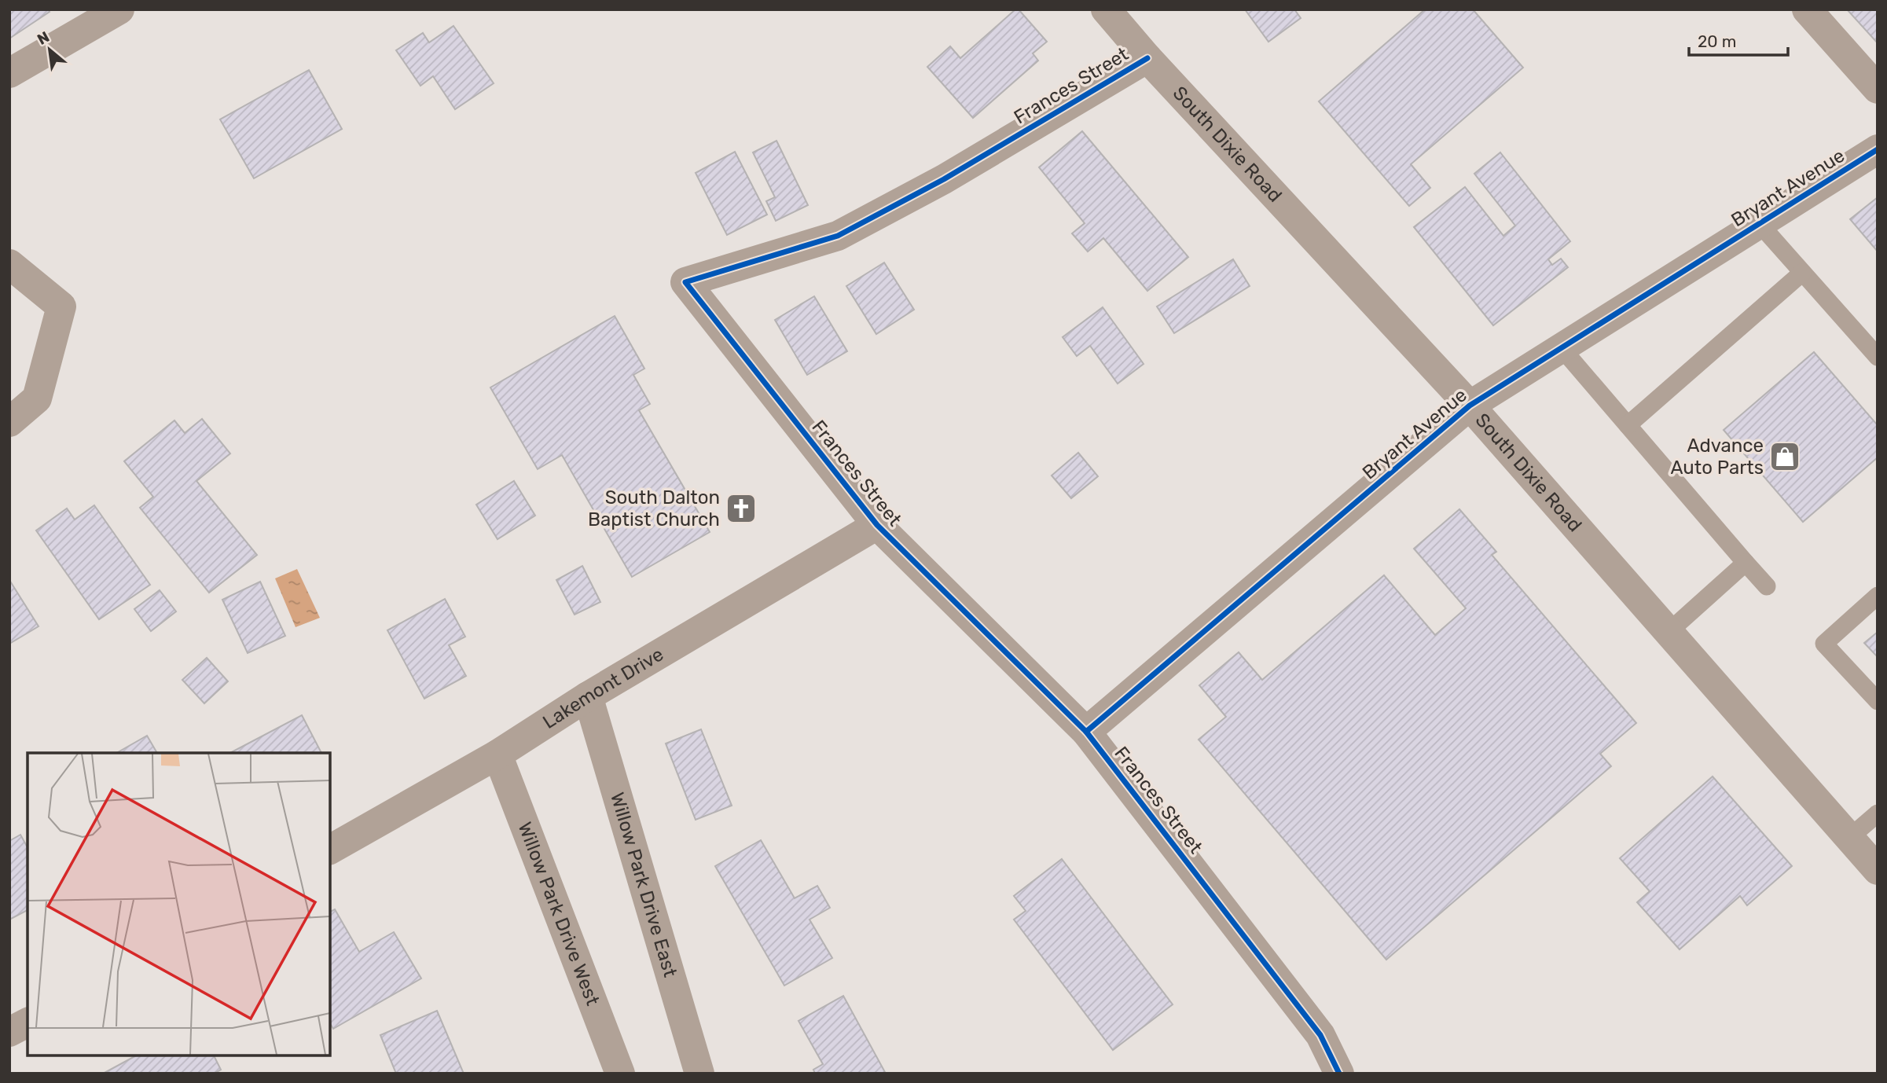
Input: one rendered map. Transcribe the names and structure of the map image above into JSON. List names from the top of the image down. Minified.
{"streets":{"street":["Frances Street","South Dixie Road","Bryant Avenue","Lakemont Drive","Willow Park Drive East","Willow Park Drive West"]},"crossings":[["Frances Street","South Dixie Road"],["Frances Street","Bryant Avenue"],["Frances Street","Lakemont Drive"],["South Dixie Road","Bryant Avenue"],["Lakemont Drive","Willow Park Drive East"],["Lakemont Drive","Willow Park Drive West"]],"places":{"shop":["Advance Auto Parts"],"church":["South Dalton Baptist Church"]},"scale_bar":"20 m","north":"top left"}
